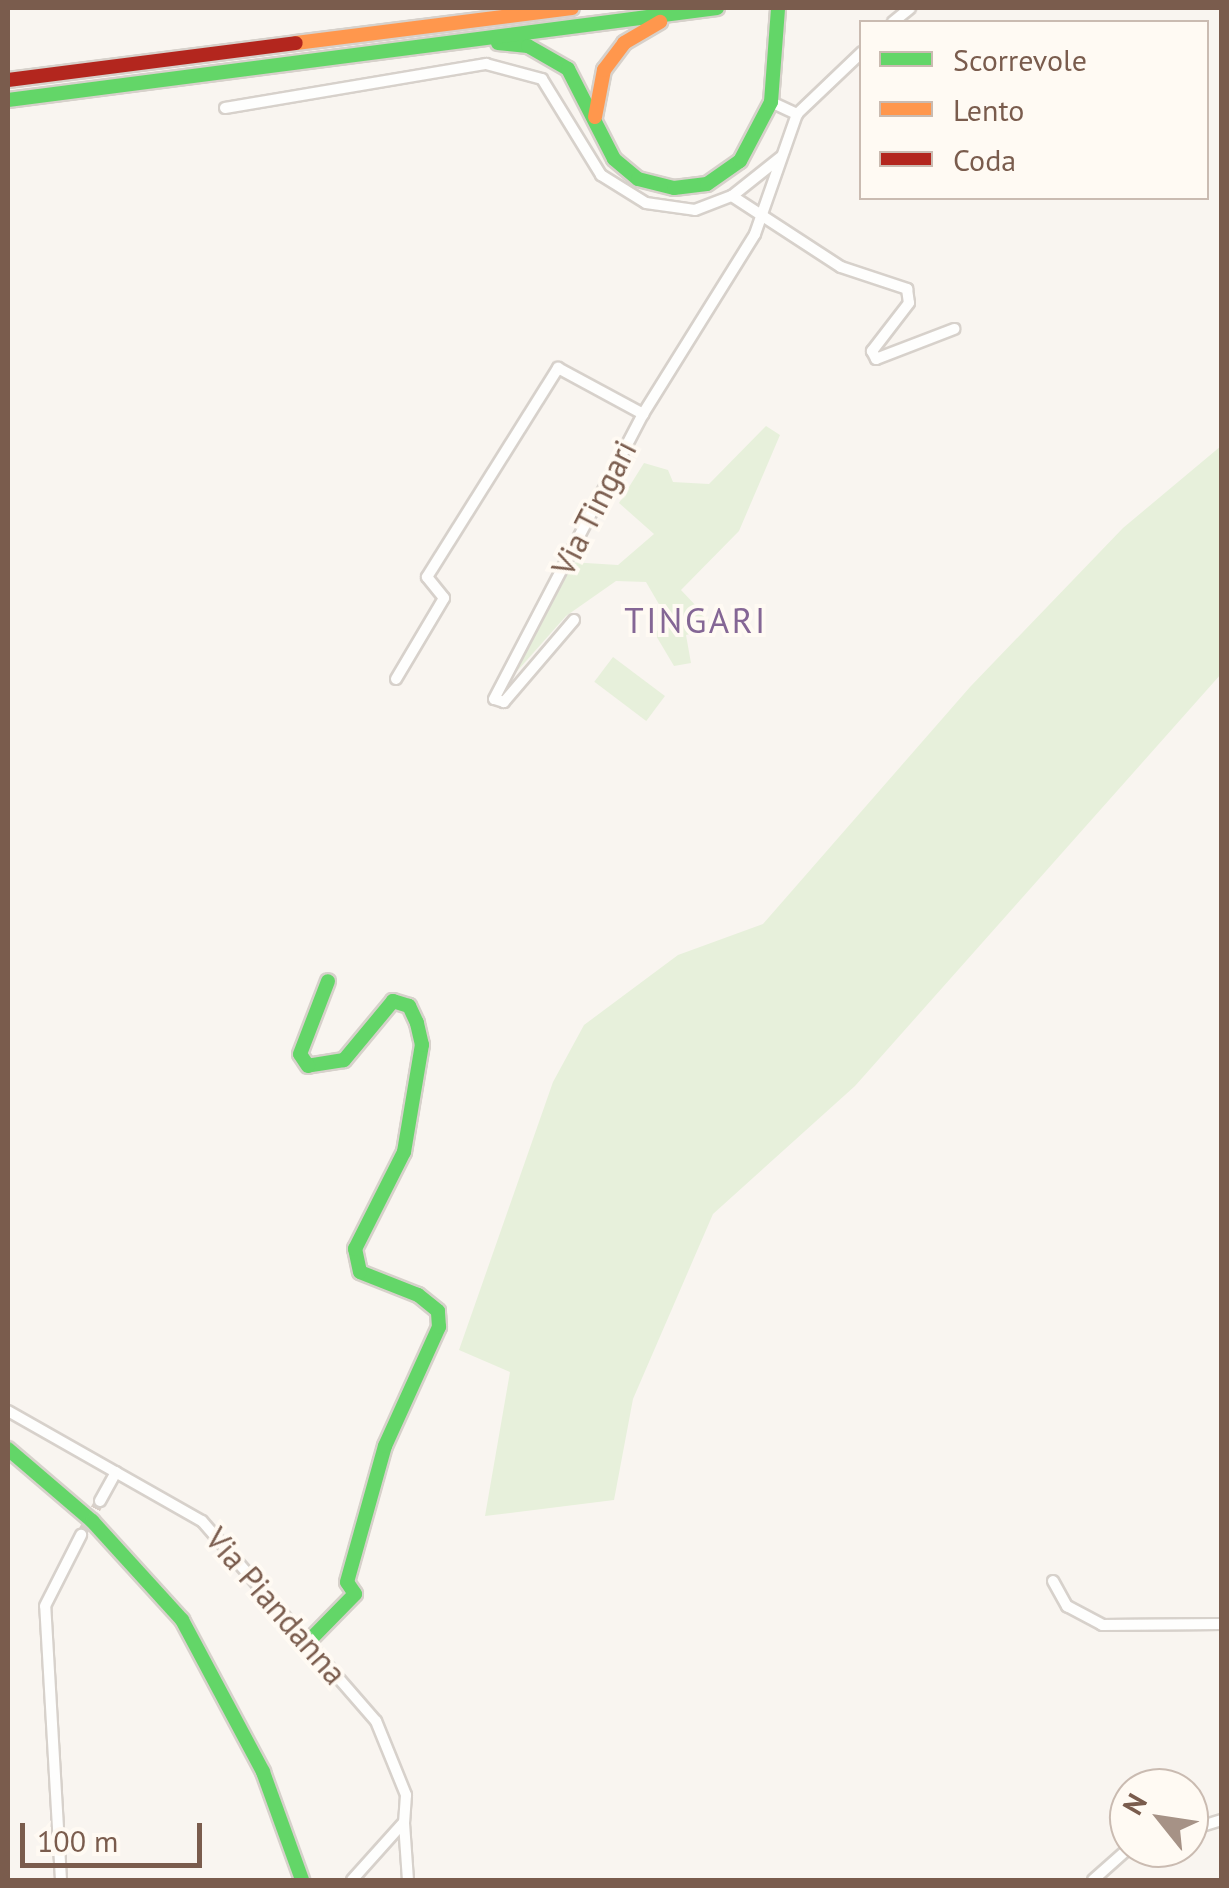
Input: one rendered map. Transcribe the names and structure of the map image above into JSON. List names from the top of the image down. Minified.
{"streets":{"street":["Via Tingari","Via Piandanna"]},"districts":["TINGARI"],"legend":["Scorrevole","Lento","Coda"],"scale_bar":"100 m","north":"top left"}
